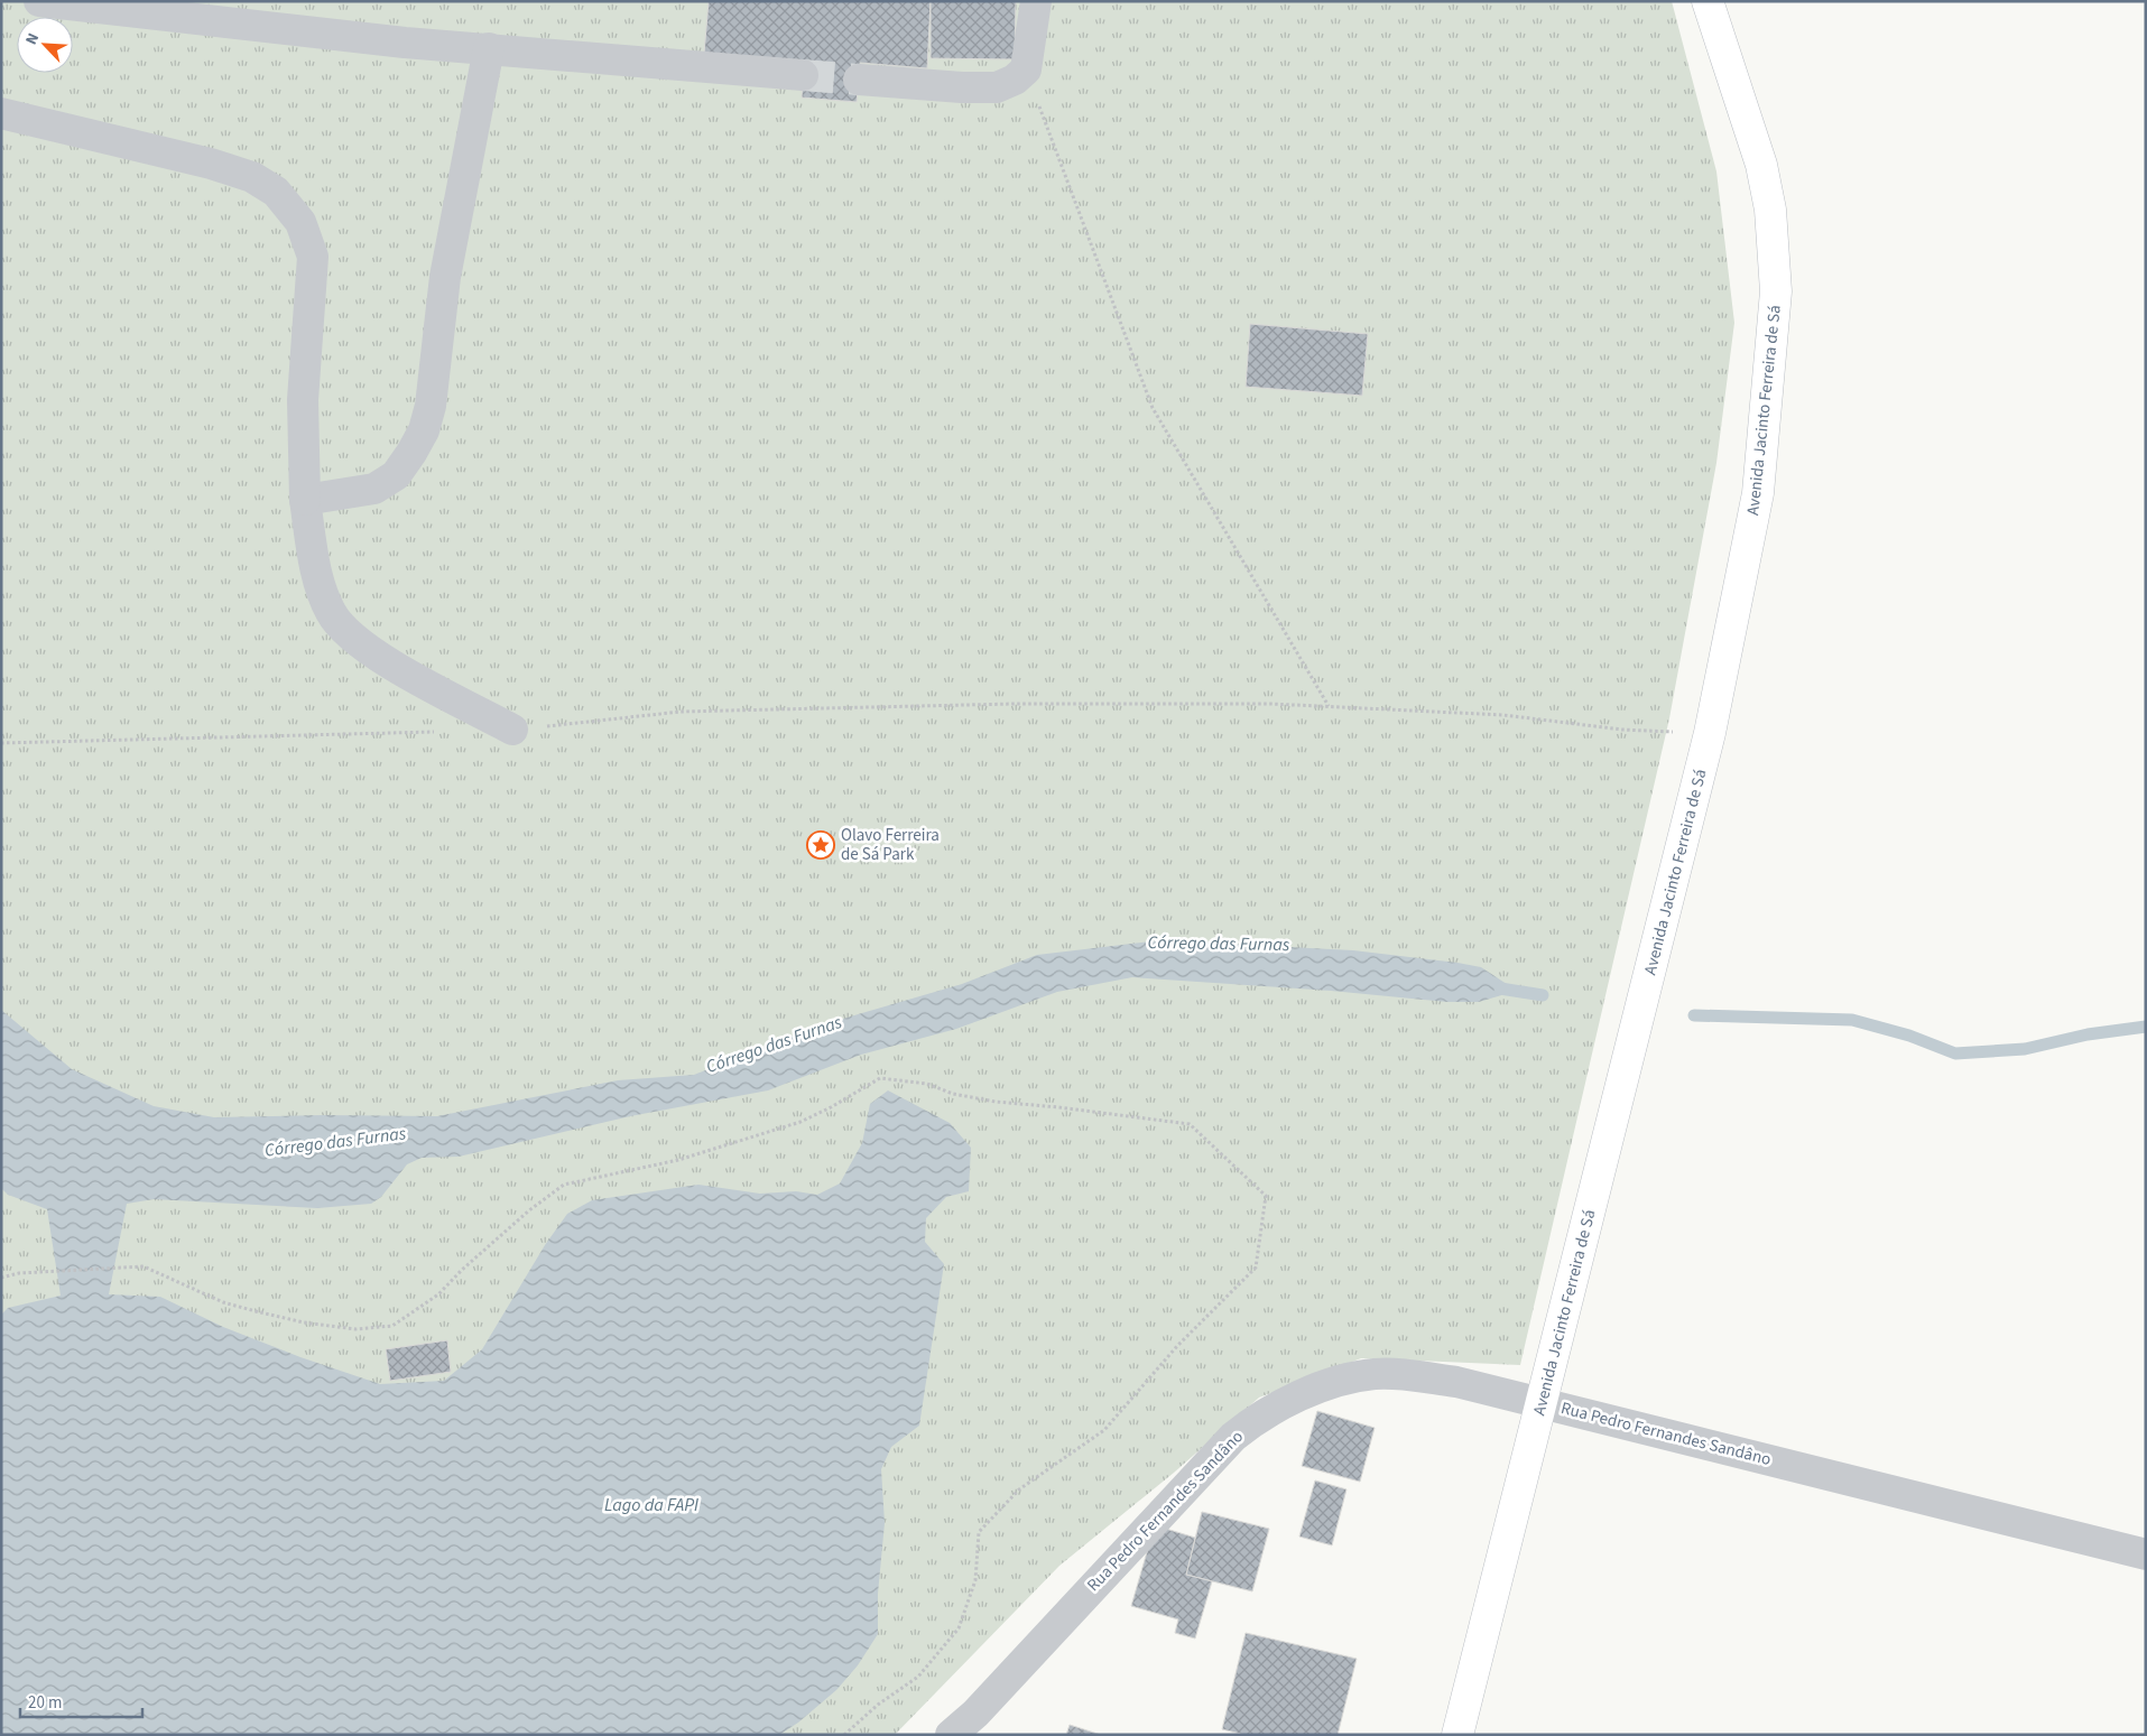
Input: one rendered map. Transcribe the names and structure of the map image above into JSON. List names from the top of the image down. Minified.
{"streets":{"main road":["Avenida Jacinto Ferreira de Sá"],"street":["Rua Pedro Fernandes Sandâno"]},"crossings":[["Avenida Jacinto Ferreira de Sá","Rua Pedro Fernandes Sandâno"]],"water":["Córrego das Furnas","Lago da FAPI"],"places":{"place":["Olavo Ferreira de Sá Park"]},"scale_bar":"20 m","north":"top left"}
